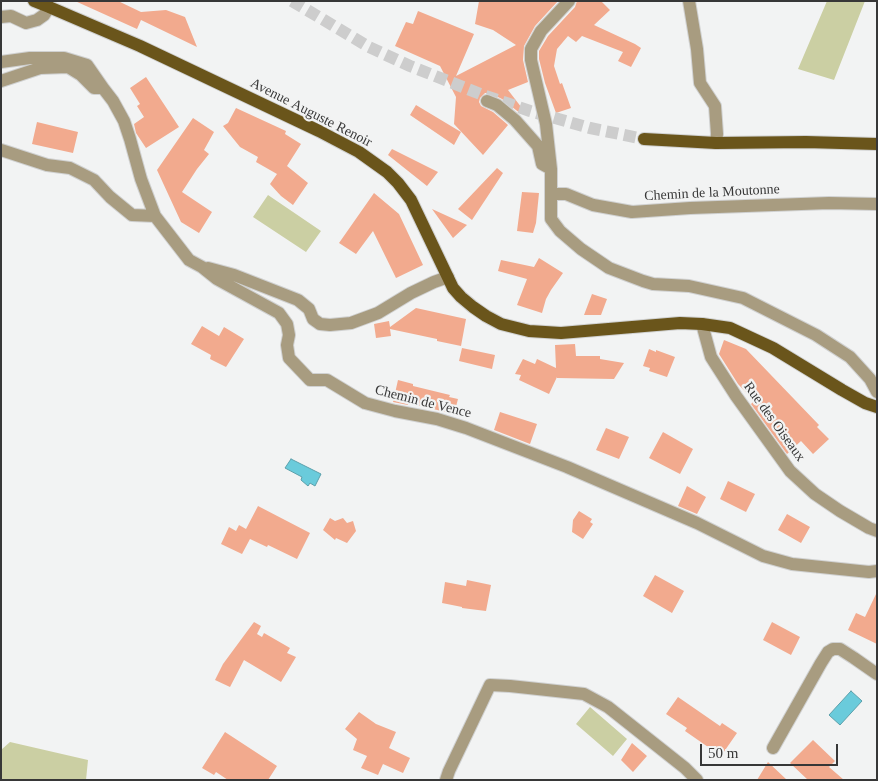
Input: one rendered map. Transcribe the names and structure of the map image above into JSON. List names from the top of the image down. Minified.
{"streets":{"main road":["Avenue Auguste Renoir"],"street":["Chemin de la Moutonne","Chemin de Vence","Rue des Oiseaux"]},"crossings":[["Avenue Auguste Renoir","Rue des Oiseaux"]],"scale_bar":"50 m"}
